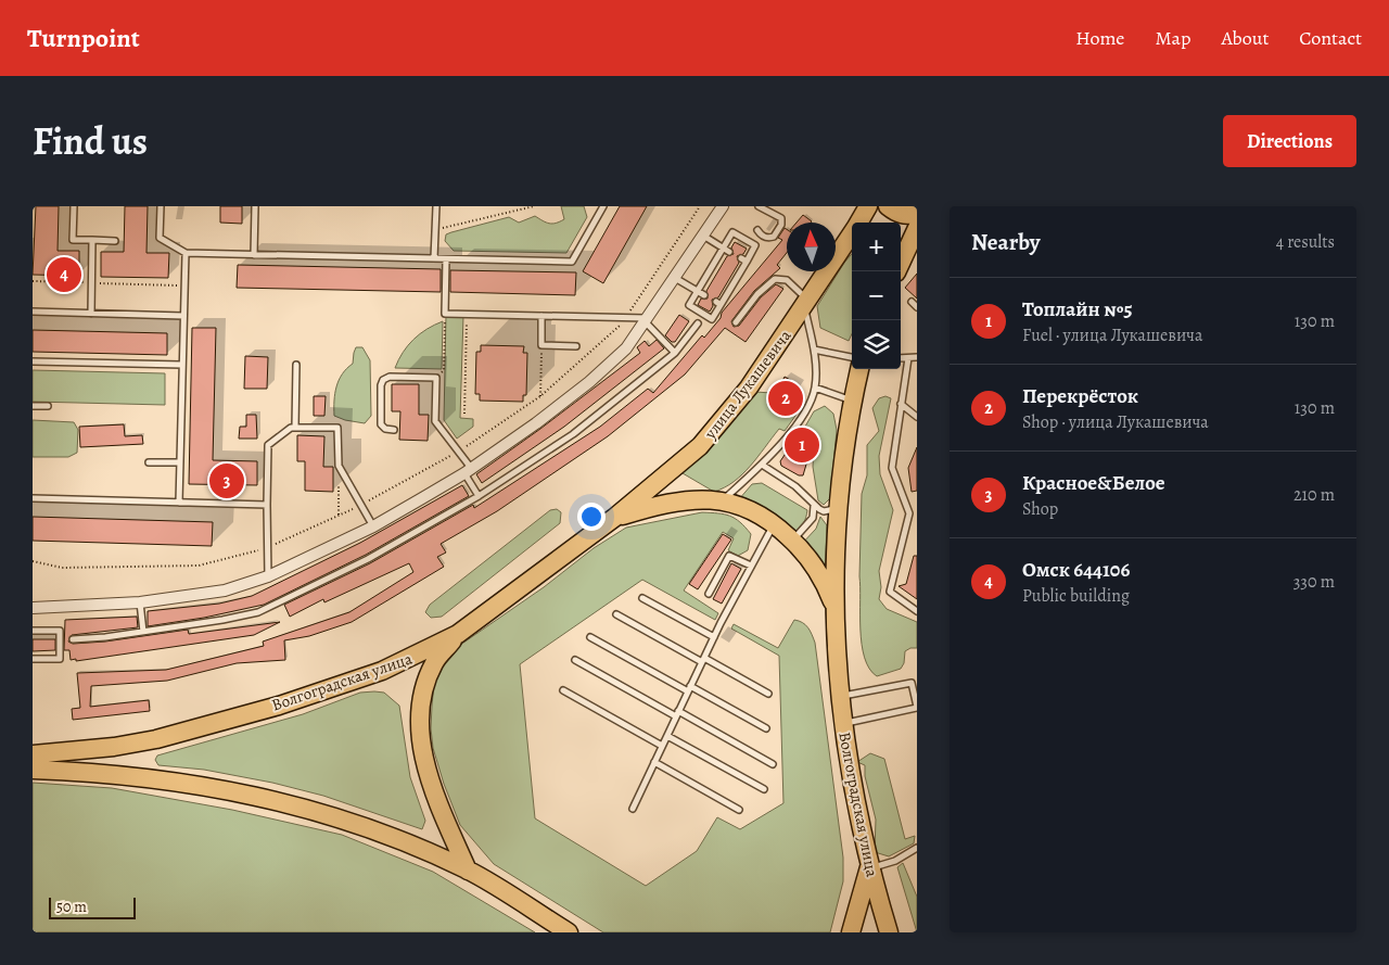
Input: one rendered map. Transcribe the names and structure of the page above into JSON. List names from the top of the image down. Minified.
{"streets":{"main road":["улица Лукашевича","Волгоградская улица"]},"crossings":[["улица Лукашевича","Волгоградская улица"]],"scale_bar":"50 m","north":"top","page":{"header":"Turnpoint","nav":["Home","Map","About","Contact"],"title":"Find us","buttons":"Directions","heading":["Nearby","4 results"],"map_buttons":["+","−"],"pins":["4","2","1","3"],"list":[{"mark":"1","name":"Топлайн №5","note":"Fuel · улица Лукашевича","value":"130 m"},{"mark":"2","name":"Перекрёсток","note":"Shop · улица Лукашевича","value":"130 m"},{"mark":"3","name":"Красное&Белое","note":"Shop","value":"210 m"},{"mark":"4","name":"Омск 644106","note":"Public building","value":"330 m"}],"scale":"50 m"}}
